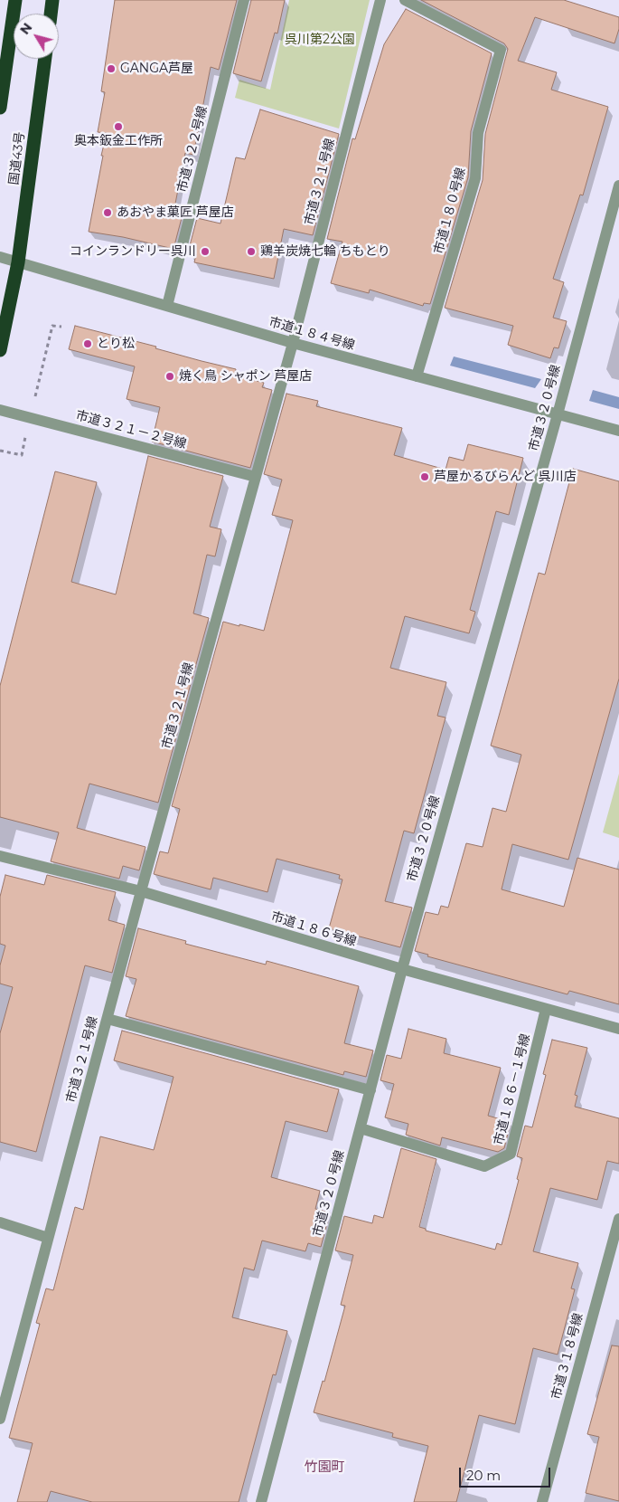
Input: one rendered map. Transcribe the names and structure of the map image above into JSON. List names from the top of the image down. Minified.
{"streets":{"highway":["国道43号"],"street":["市道３２２号線","市道３２１号線","市道１８０号線","市道１８４号線","市道３２０号線","市道３２１－２号線","市道１８６号線","市道１８６－１号線","市道３１８号線"]},"crossings":[["市道３２２号線","市道１８４号線"],["国道43号","市道１８４号線"],["市道３２１号線","市道１８４号線"],["市道３２１号線","市道３２１－２号線"],["市道３２１号線","市道１８６号線"],["市道１８０号線","市道１８４号線"],["市道１８４号線","市道３２０号線"],["市道３２０号線","市道１８６号線"],["市道３２０号線","市道１８６－１号線"],["市道１８６号線","市道１８６－１号線"]],"districts":["竹園町"],"parks":["呉川第2公園"],"places":["GANGA芦屋","奥本鈑金工作所","あおやま菓匠 芦屋店","コインランドリー呉川","鶏羊炭焼七輪 ちもとり","とり松","焼く鳥 シャポン 芦屋店","芦屋かるびらんど 呉川店"],"scale_bar":"20 m","north":"top left"}
